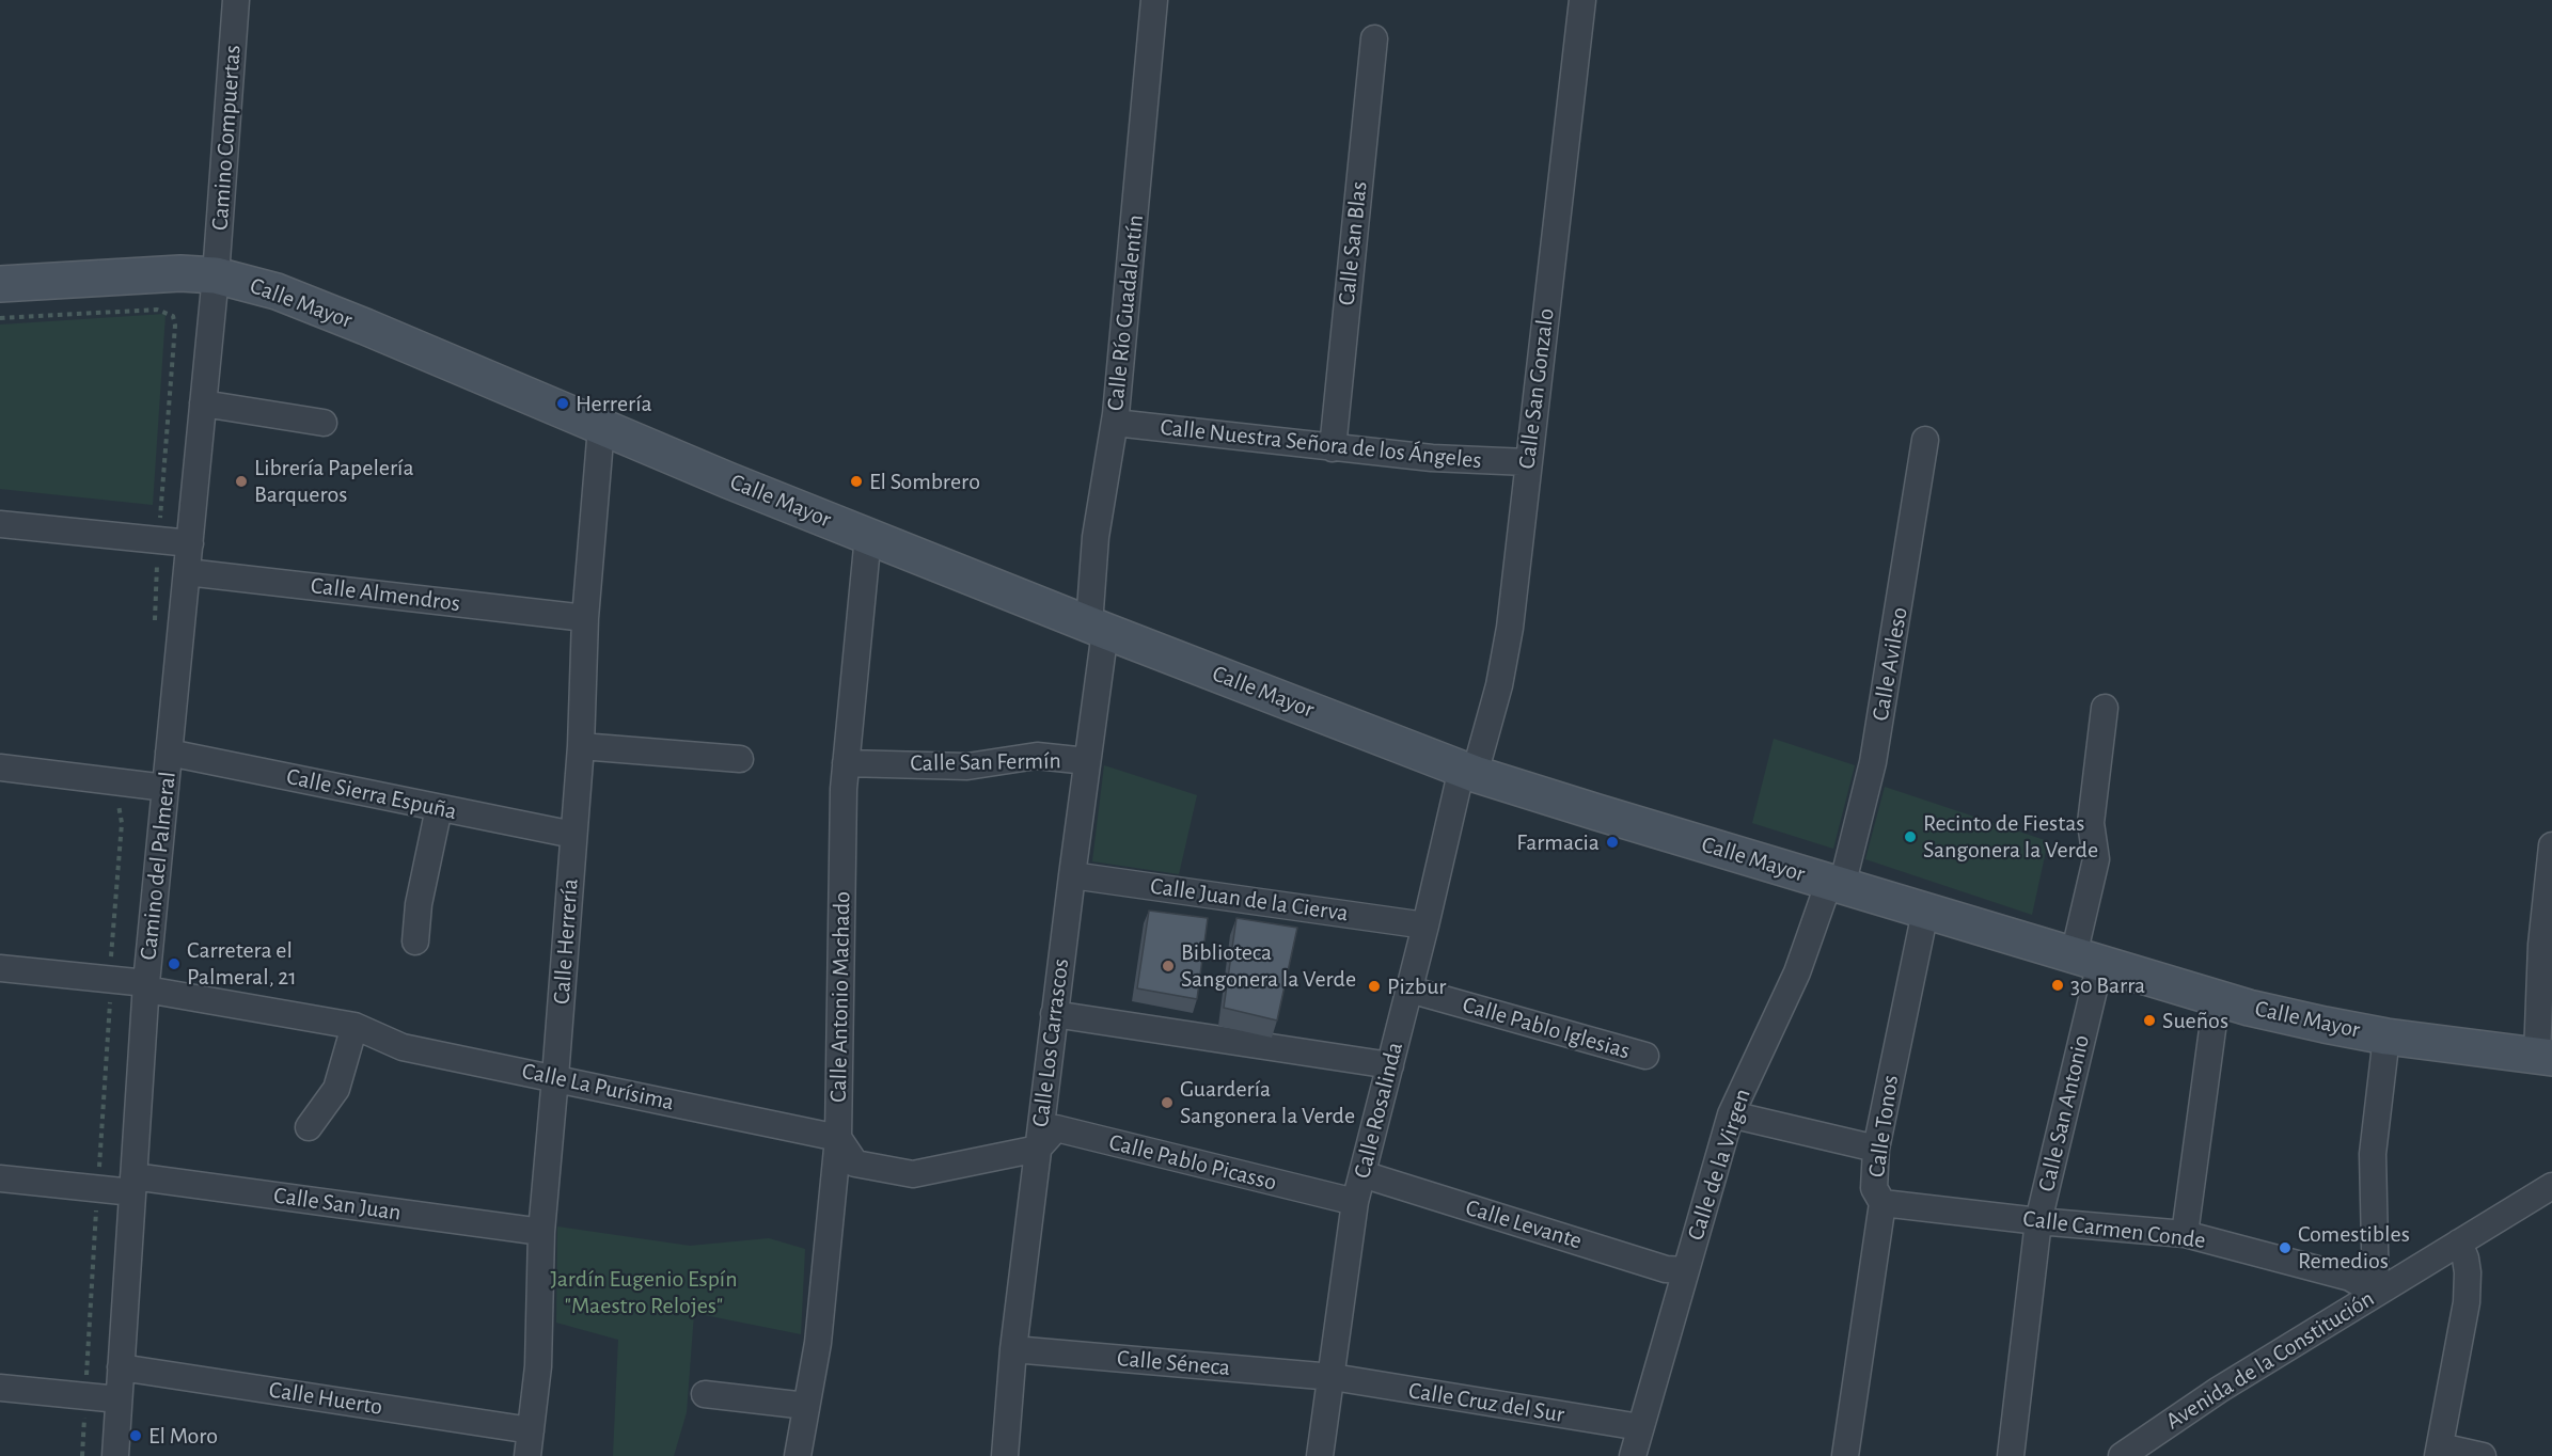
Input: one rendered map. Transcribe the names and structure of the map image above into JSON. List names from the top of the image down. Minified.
{"streets":{"street":["Camino Compuertas","Calle San Blas","Calle Mayor","Calle Río Guadalentín","Calle San Gonzalo","Calle Nuestra Señora de los Ángeles","Calle Almendros","Calle Avileso","Calle San Fermín","Calle Sierra Espuña","Camino del Palmeral","Calle Juan de la Cierva","Calle Herrería","Calle Antonio Machado","Calle Pablo Iglesias","Calle Los Carrascos","Calle La Purísima","Calle Rosalinda","Calle San Antonio","Calle Tonos","Calle Pablo Picasso","Calle de la Virgen","Calle San Juan","Calle Levante","Calle Carmen Conde","Avenida de la Constitución","Calle Séneca","Calle Huerto","Calle Cruz del Sur"]},"crossings":[["Camino Compuertas","Calle Mayor"],["Camino Compuertas","Camino del Palmeral"],["Calle San Blas","Calle Nuestra Señora de los Ángeles"],["Calle Mayor","Calle Río Guadalentín"],["Calle Mayor","Calle San Gonzalo"],["Calle Mayor","Calle Avileso"],["Calle Mayor","Camino del Palmeral"],["Calle Mayor","Calle Herrería"],["Calle Mayor","Calle Antonio Machado"],["Calle Mayor","Calle Los Carrascos"],["Calle Mayor","Calle Rosalinda"],["Calle Mayor","Calle San Antonio"],["Calle Mayor","Calle Tonos"],["Calle Mayor","Calle de la Virgen"],["Calle Río Guadalentín","Calle Nuestra Señora de los Ángeles"],["Calle Río Guadalentín","Calle Los Carrascos"],["Calle San Gonzalo","Calle Nuestra Señora de los Ángeles"],["Calle San Gonzalo","Calle Rosalinda"],["Calle Almendros","Camino del Palmeral"],["Calle Almendros","Calle Herrería"],["Calle Avileso","Calle de la Virgen"],["Calle San Fermín","Calle Antonio Machado"],["Calle San Fermín","Calle Los Carrascos"],["Calle Sierra Espuña","Camino del Palmeral"],["Calle Sierra Espuña","Calle Herrería"],["Camino del Palmeral","Calle La Purísima"],["Camino del Palmeral","Calle San Juan"],["Camino del Palmeral","Calle Huerto"],["Calle Juan de la Cierva","Calle Los Carrascos"],["Calle Juan de la Cierva","Calle Rosalinda"],["Calle Herrería","Calle La Purísima"],["Calle Herrería","Calle San Juan"],["Calle Herrería","Calle Huerto"],["Calle Antonio Machado","Calle La Purísima"],["Calle Pablo Iglesias","Calle Rosalinda"],["Calle Los Carrascos","Calle Pablo Picasso"],["Calle Los Carrascos","Calle Séneca"],["Calle Rosalinda","Calle Pablo Picasso"],["Calle Rosalinda","Calle Levante"],["Calle Rosalinda","Calle Séneca"],["Calle Rosalinda","Calle Cruz del Sur"],["Calle San Antonio","Calle Carmen Conde"],["Calle Tonos","Calle Carmen Conde"],["Calle de la Virgen","Calle Levante"],["Calle de la Virgen","Calle Cruz del Sur"],["Calle Carmen Conde","Avenida de la Constitución"],["Calle Séneca","Calle Cruz del Sur"]],"parks":["Jardín Eugenio Espín \"Maestro Relojes\""],"places":["Herrería","Librería Papelería Barqueros","El Sombrero","Recinto de Fiestas Sangonera la Verde","Farmacia","Carretera el Palmeral, 21","Biblioteca Sangonera la Verde","30 Barra","Pizbur","Sueños","Guardería Sangonera la Verde","Comestibles Remedios","El Moro"]}
